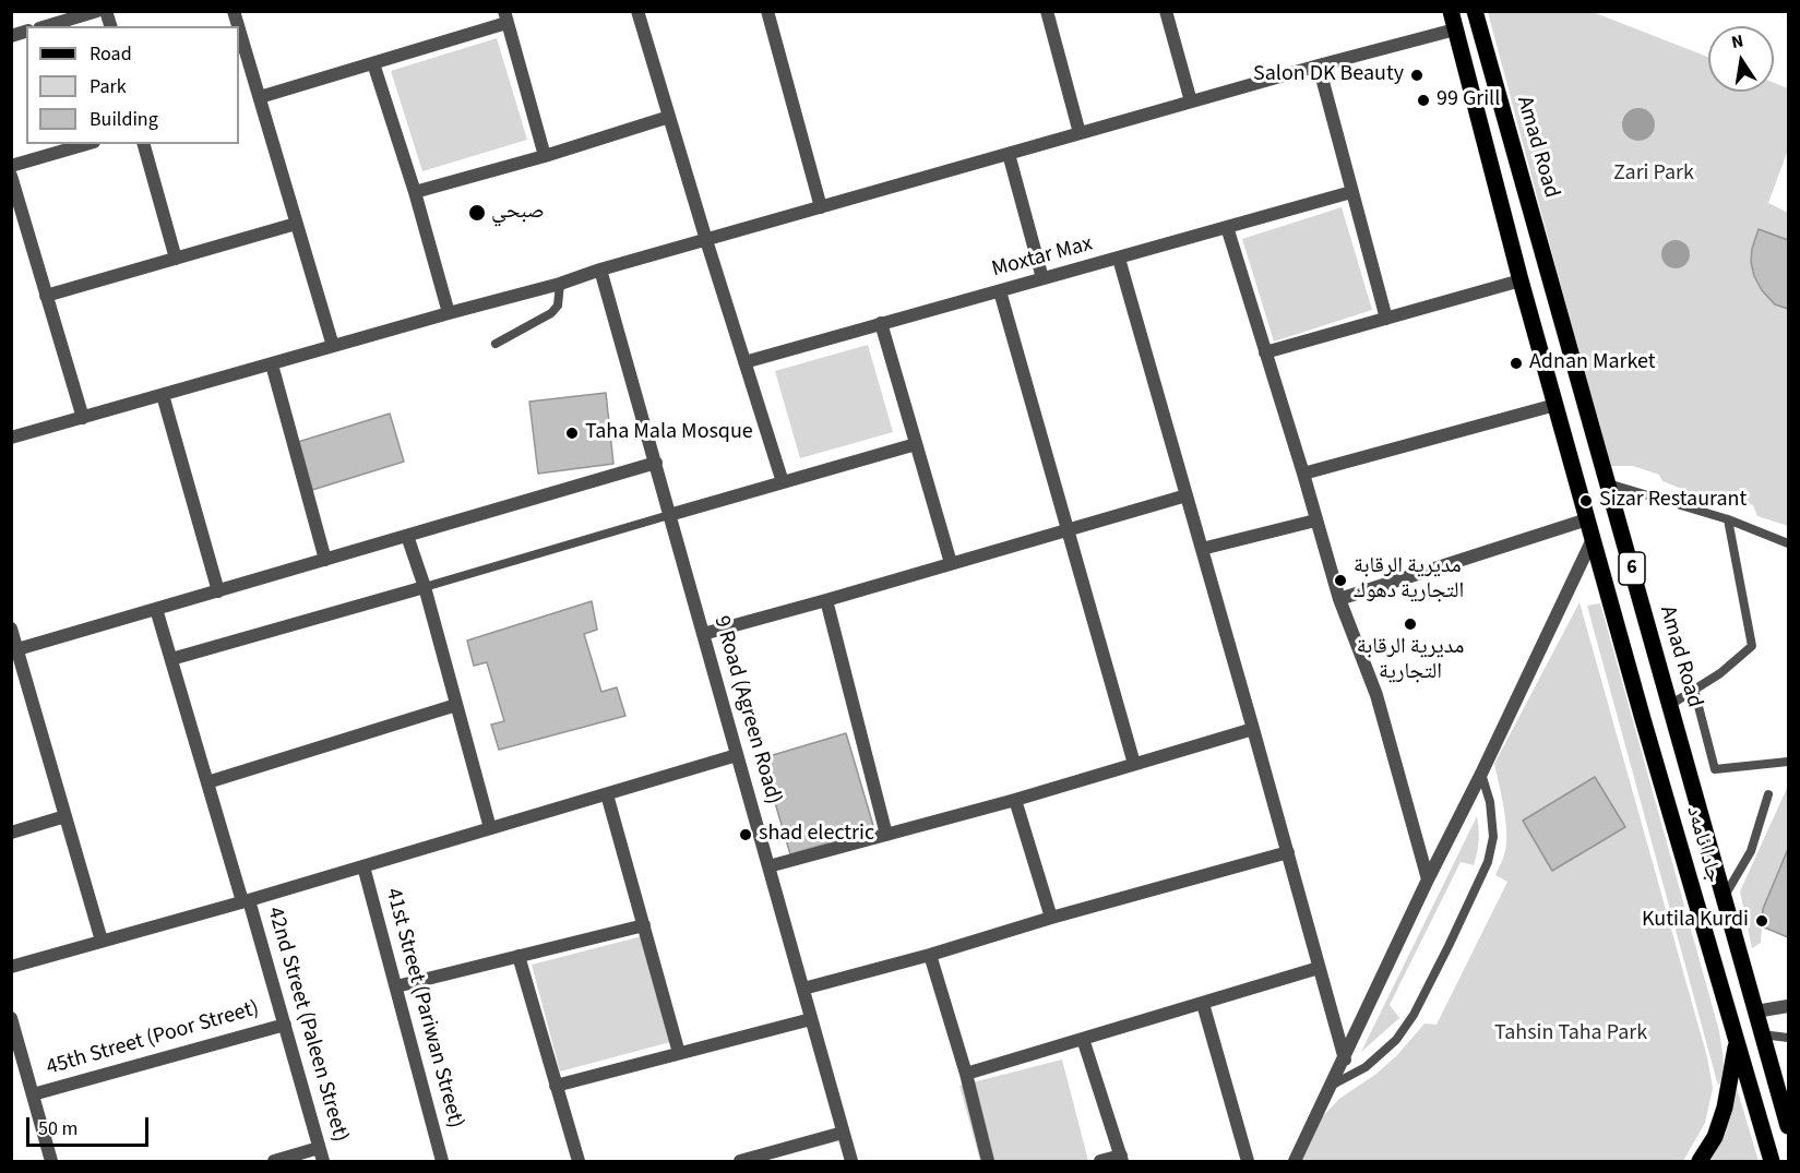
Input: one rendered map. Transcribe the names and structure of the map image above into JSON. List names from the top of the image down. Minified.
{"streets":{"main road":["Amad Road","6","جادا ئامەد"],"street":["Moxtar Max","9 Road (Agreen Road)","41st Street (Pariwan Street)","42nd Street (Paleen Street)","45th Street (Poor Street)"]},"crossings":[["6","جادا ئامەد"],["42nd Street (Paleen Street)","45th Street (Poor Street)"]],"parks":["Zari Park","Tahsin Taha Park"],"places":["Salon DK Beauty","99 Grill","صبحي","Adnan Market","Taha Mala Mosque","Sizar Restaurant","مديرية الرقابة التجارية دهوك","مديرية الرقابة التجارية","shad electric","Kutila Kurdi"],"legend":["Road","Park","Building"],"scale_bar":"50 m","north":"top"}
